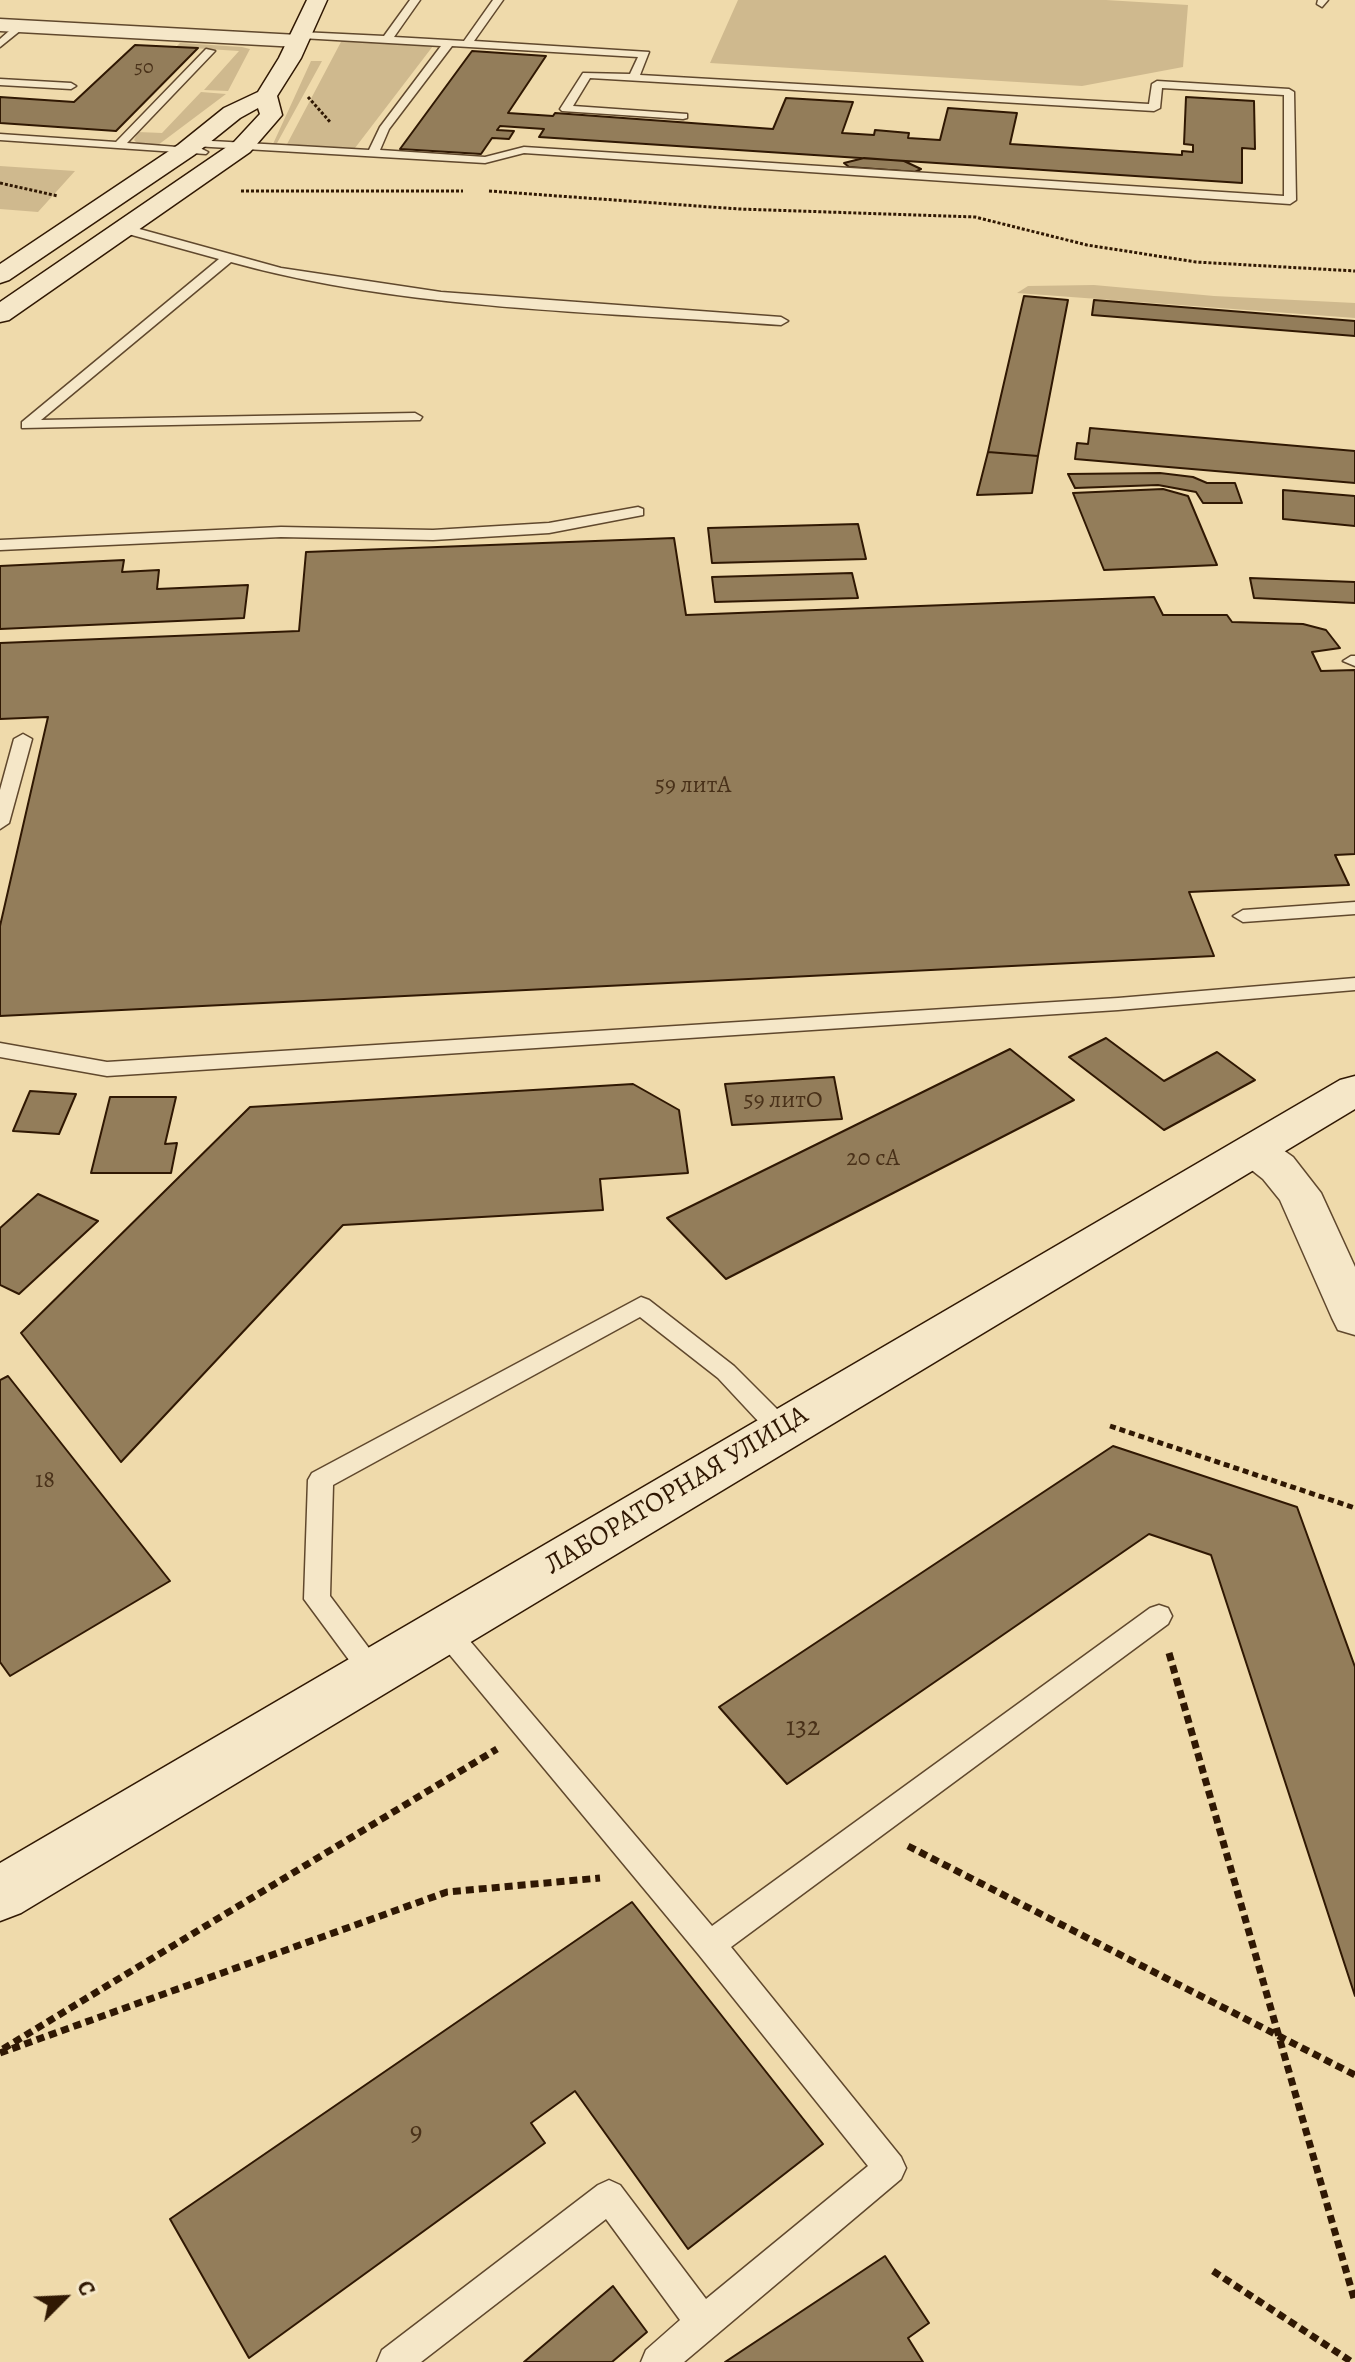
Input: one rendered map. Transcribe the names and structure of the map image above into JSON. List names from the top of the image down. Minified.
{"streets":{"main road":["ЛАБОРАТОРНАЯ УЛИЦА"]},"house_numbers":["50","59 литА","59 литО","20 сА","18","132","9"],"north":"top right"}
